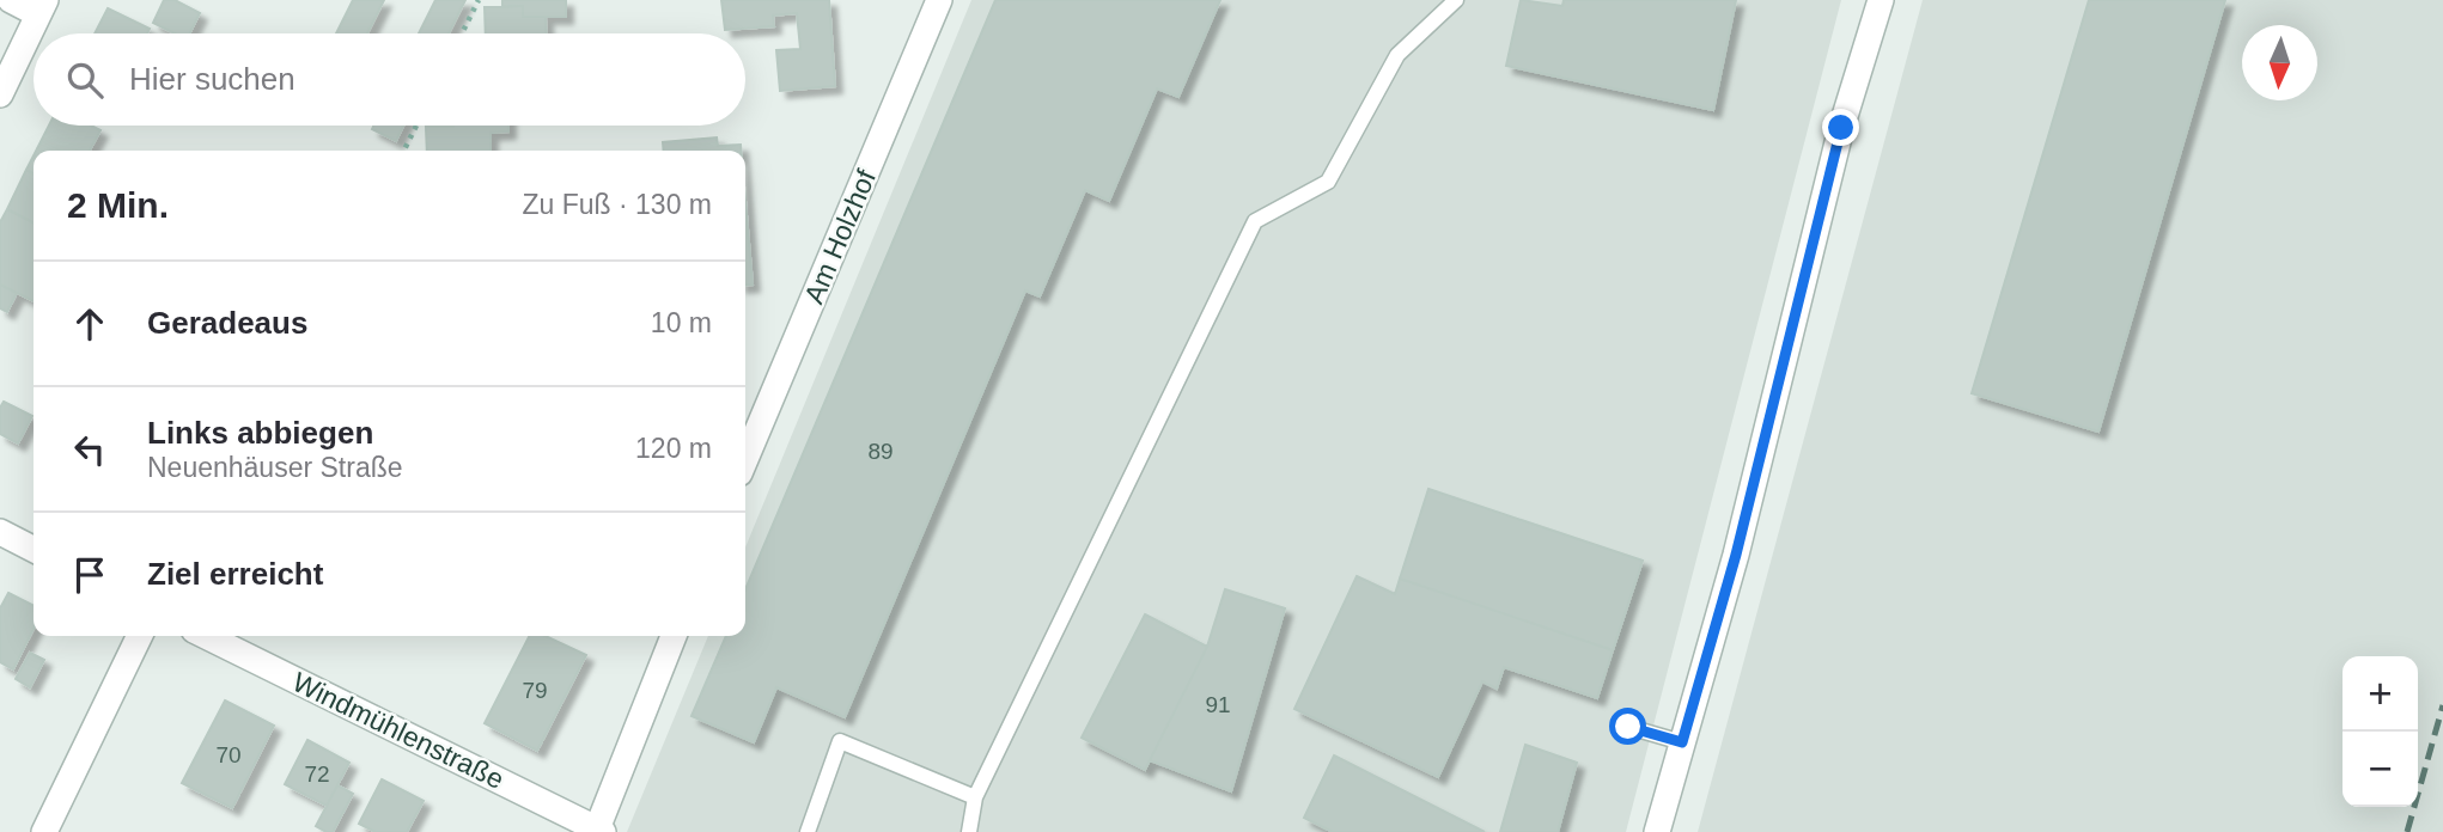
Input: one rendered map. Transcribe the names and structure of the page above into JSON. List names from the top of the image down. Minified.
{"streets":{"street":["Am Holzhof","Windmühlenstraße"]},"house_numbers":["89","79","91","70","72"],"north":"bottom","page":{"search":"Hier suchen","heading":["2 Min.","Zu Fuß · 130 m"],"list":[["Geradeaus","10 m"],["Links abbiegen","Neuenhäuser Straße","120 m"],"Ziel erreicht"],"map_buttons":["+","−"]}}
